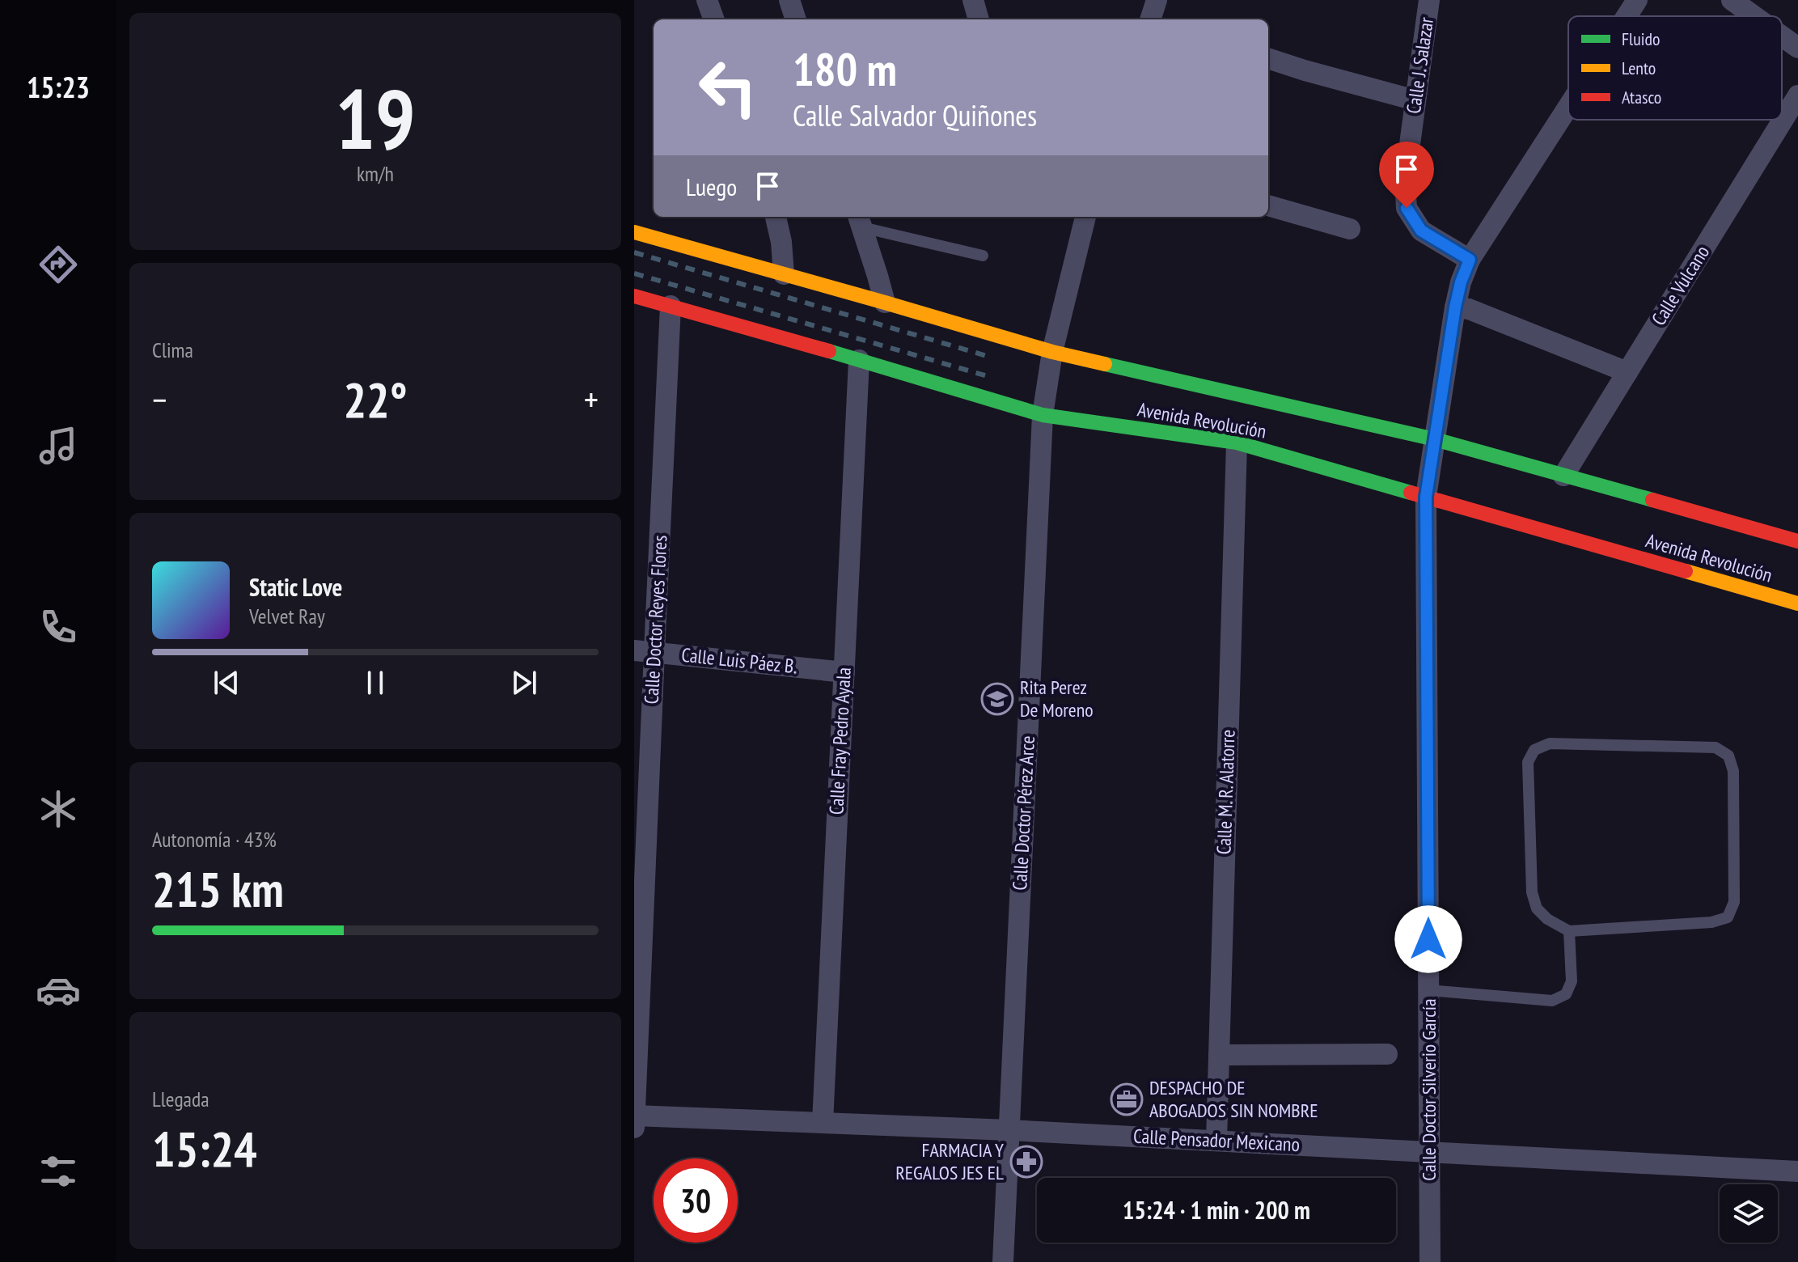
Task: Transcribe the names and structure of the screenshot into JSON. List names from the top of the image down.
{
  "streets": {
    "main road": ["Avenida Revolución"],
    "street": [
      "Calle J. Salazar",
      "Calle Vulcano",
      "Calle Doctor Reyes Flores",
      "Calle Luis Páez B.",
      "Calle Fray Pedro Ayala",
      "Calle M. R. Alatorre",
      "Calle Doctor Pérez Arce",
      "Calle Doctor Silverio García",
      "Calle Pensador Mexicano"
    ]
  },
  "crossings": [
    ["Calle J. Salazar", "Calle Doctor Silverio García"],
    ["Calle Vulcano", "Avenida Revolución"],
    ["Avenida Revolución", "Calle Doctor Reyes Flores"],
    ["Avenida Revolución", "Calle Fray Pedro Ayala"],
    ["Avenida Revolución", "Calle M. R. Alatorre"],
    ["Avenida Revolución", "Calle Doctor Pérez Arce"],
    ["Avenida Revolución", "Calle Doctor Silverio García"],
    ["Calle Doctor Reyes Flores", "Calle Luis Páez B."],
    ["Calle Doctor Reyes Flores", "Calle Pensador Mexicano"],
    ["Calle Luis Páez B.", "Calle Fray Pedro Ayala"],
    ["Calle Fray Pedro Ayala", "Calle Pensador Mexicano"],
    ["Calle M. R. Alatorre", "Calle Pensador Mexicano"],
    ["Calle Doctor Pérez Arce", "Calle Pensador Mexicano"],
    ["Calle Doctor Silverio García", "Calle Pensador Mexicano"]
  ],
  "places": {
    "school or university": ["Rita Perez De Moreno"],
    "office": ["DESPACHO DE ABOGADOS SIN NOMBRE"],
    "pharmacy": ["FARMACIA Y REGALOS JES EL"]
  },
  "legend": ["Fluido", "Lento", "Atasco"],
  "page": {
    "tabs": "15:23",
    "tile": [
      ["19", "km/h"],
      "Clima",
      ["Autonomía · 43%", "215 km"],
      ["Llegada", "15:24"]
    ],
    "turn": ["180 m", "Calle Salvador Quiñones"],
    "then": "Luego",
    "heat": ["−", "22°", "+"],
    "song": ["Static Love", "Velvet Ray"],
    "limit": "30",
    "trip": "15:24 · 1 min · 200 m"
  }
}
